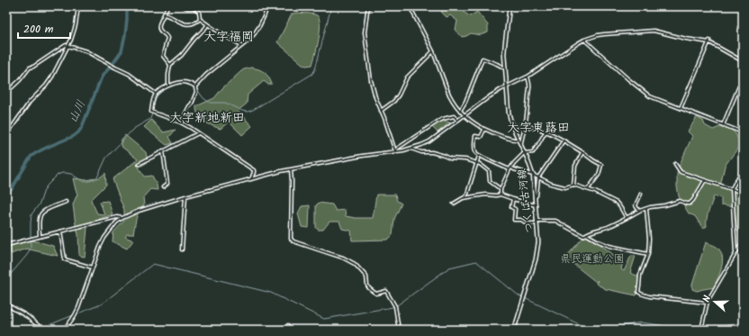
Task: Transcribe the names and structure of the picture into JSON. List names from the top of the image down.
{
  "streets": {
    "main road": ["つくば古河線"]
  },
  "districts": ["大字福岡", "大字新地新田", "大字東蕗田"],
  "water": ["山川"],
  "parks": ["県民運動公園"],
  "scale_bar": "200 m",
  "north": "left"
}
